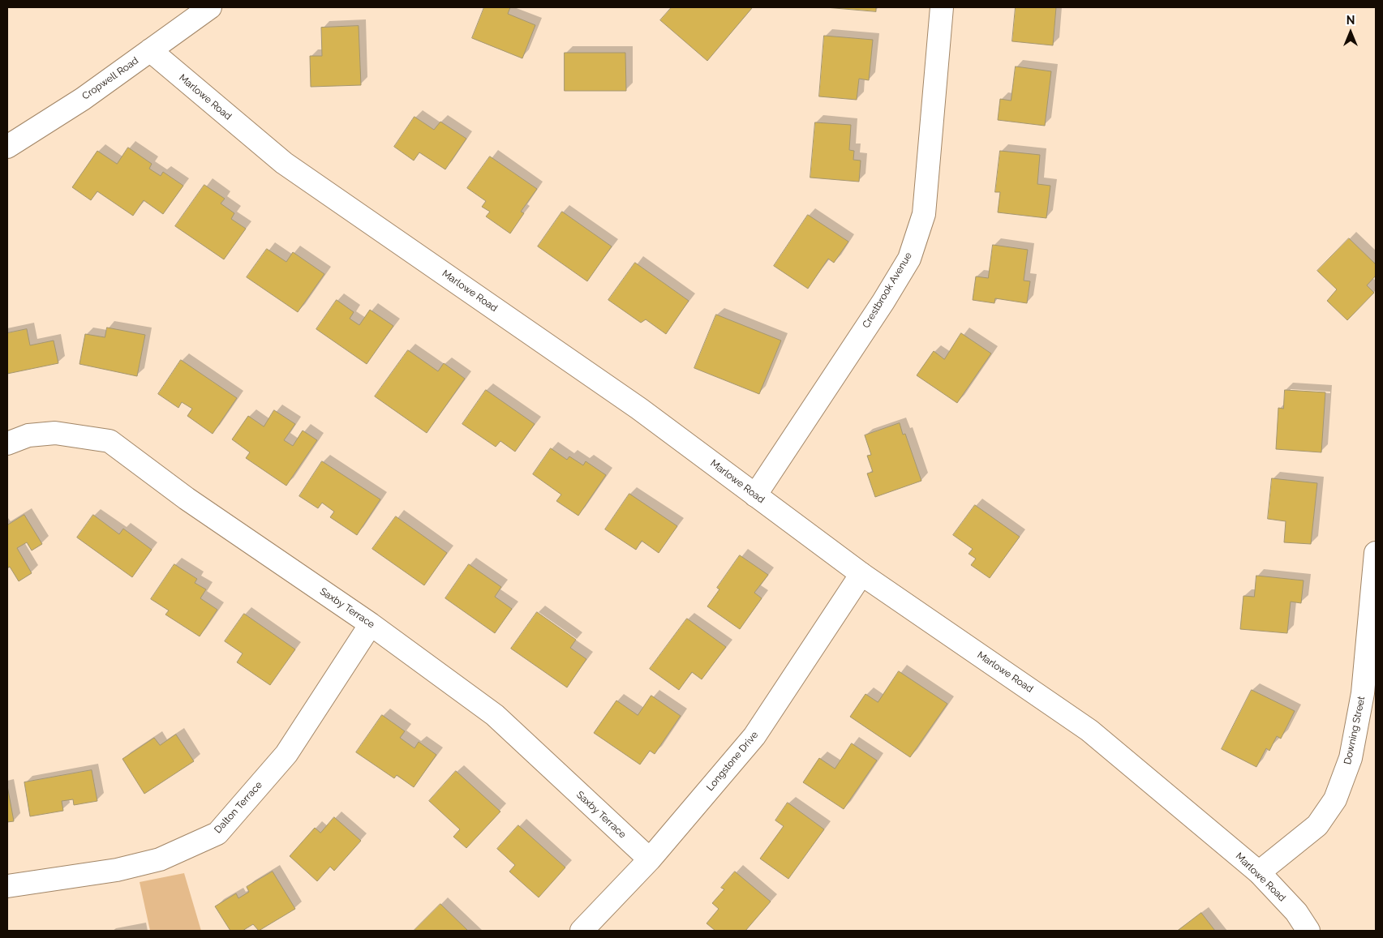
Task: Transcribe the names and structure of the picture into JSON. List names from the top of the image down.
{
  "streets": {
    "street": [
      "Cropwell Road",
      "Marlowe Road",
      "Crestbrook Avenue",
      "Saxby Terrace",
      "Downing Street",
      "Longstone Drive",
      "Dalton Terrace"
    ]
  },
  "crossings": [
    ["Cropwell Road", "Marlowe Road"],
    ["Marlowe Road", "Crestbrook Avenue"],
    ["Marlowe Road", "Downing Street"],
    ["Marlowe Road", "Longstone Drive"],
    ["Saxby Terrace", "Longstone Drive"],
    ["Saxby Terrace", "Dalton Terrace"]
  ],
  "north": "top"
}
